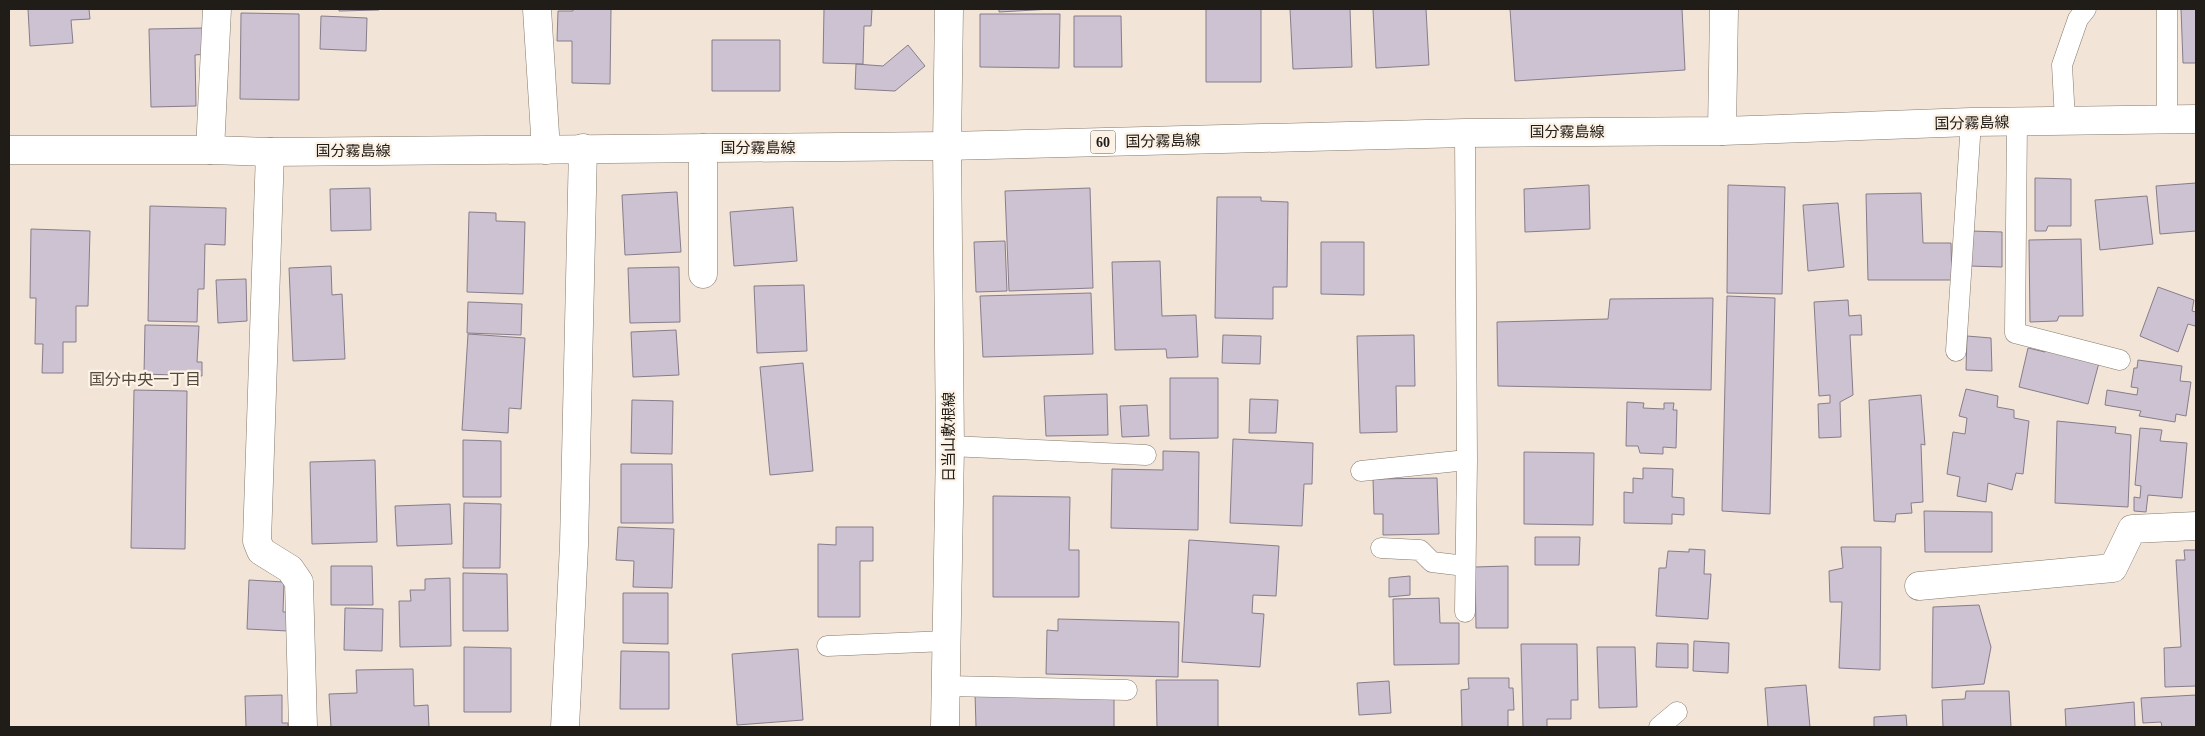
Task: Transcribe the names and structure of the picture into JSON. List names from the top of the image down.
{
  "streets": {
    "main road": ["国分霧島線", "60", "日当山敷根線"]
  },
  "crossings": [
    ["国分霧島線", "日当山敷根線"]
  ],
  "districts": ["国分中央一丁目"]
}
